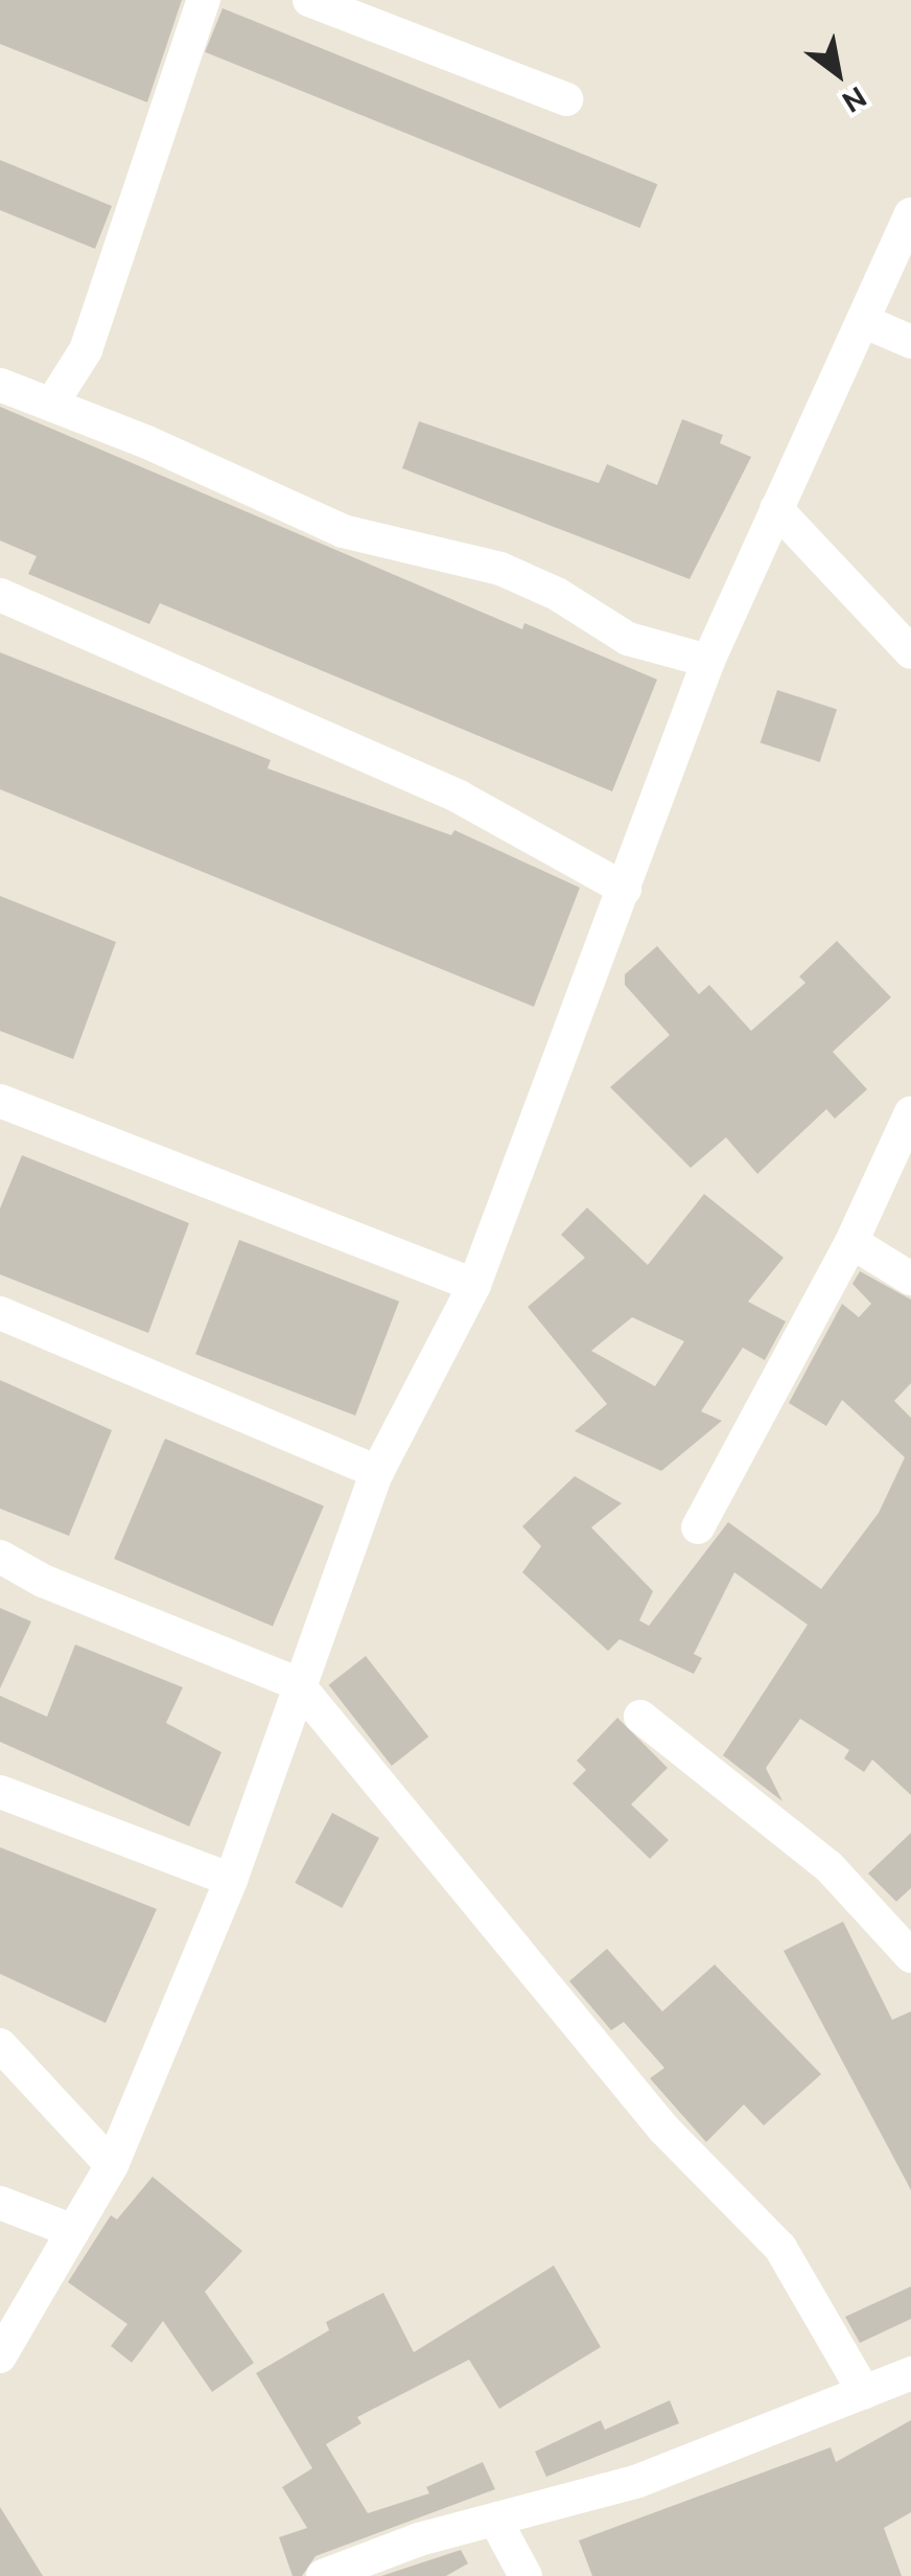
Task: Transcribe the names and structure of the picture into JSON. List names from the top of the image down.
{
  "north": "bottom right"
}
